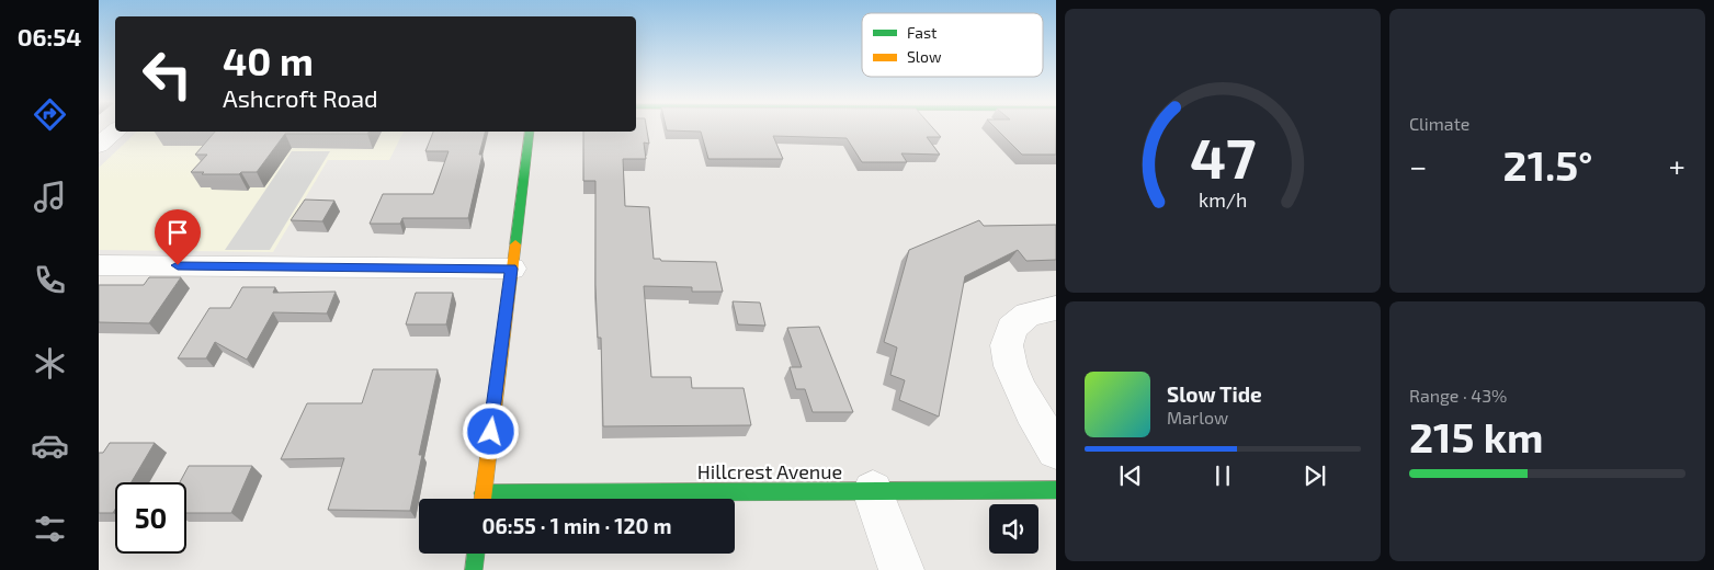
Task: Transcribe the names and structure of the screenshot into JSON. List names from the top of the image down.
{
  "streets": {
    "street": ["Hillcrest Avenue"]
  },
  "legend": ["Fast", "Slow"],
  "page": {
    "tabs": "06:54",
    "tile": [
      "Climate",
      ["Range · 43%", "215 km"]
    ],
    "turn": ["40 m", "Ashcroft Road"],
    "heat": ["−", "21.5°", "+"],
    "song": ["Slow Tide", "Marlow"],
    "limit": "50",
    "trip": "06:55 · 1 min · 120 m",
    "gauge": ["47", "km/h"]
  }
}
